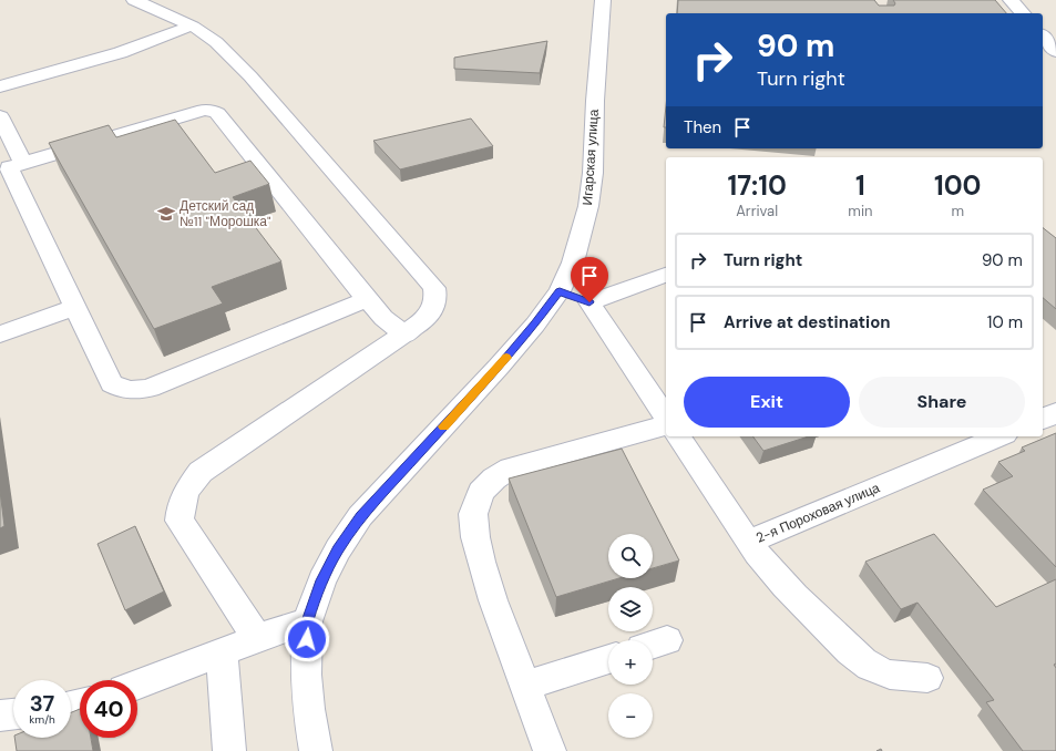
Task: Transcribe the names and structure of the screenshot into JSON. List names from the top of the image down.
{
  "streets": {
    "street": ["Игарская улица", "2-я Пороховая улица"]
  },
  "places": {
    "school or university": ["Детский сад №11 \"Морошка\""]
  },
  "page": {
    "turn": ["90 m", "Turn right"],
    "then": "Then",
    "eta": [
      "17:10",
      "Arrival",
      "1",
      "min",
      "100",
      "m"
    ],
    "list": [
      {
        "name": "Turn right",
        "value": "90 m"
      },
      {
        "name": "Arrive at destination",
        "value": "10 m"
      }
    ],
    "buttons": ["Exit", "Share"],
    "map_buttons": ["+", "−"],
    "speed": "37 km/h",
    "limit": "40"
  }
}
